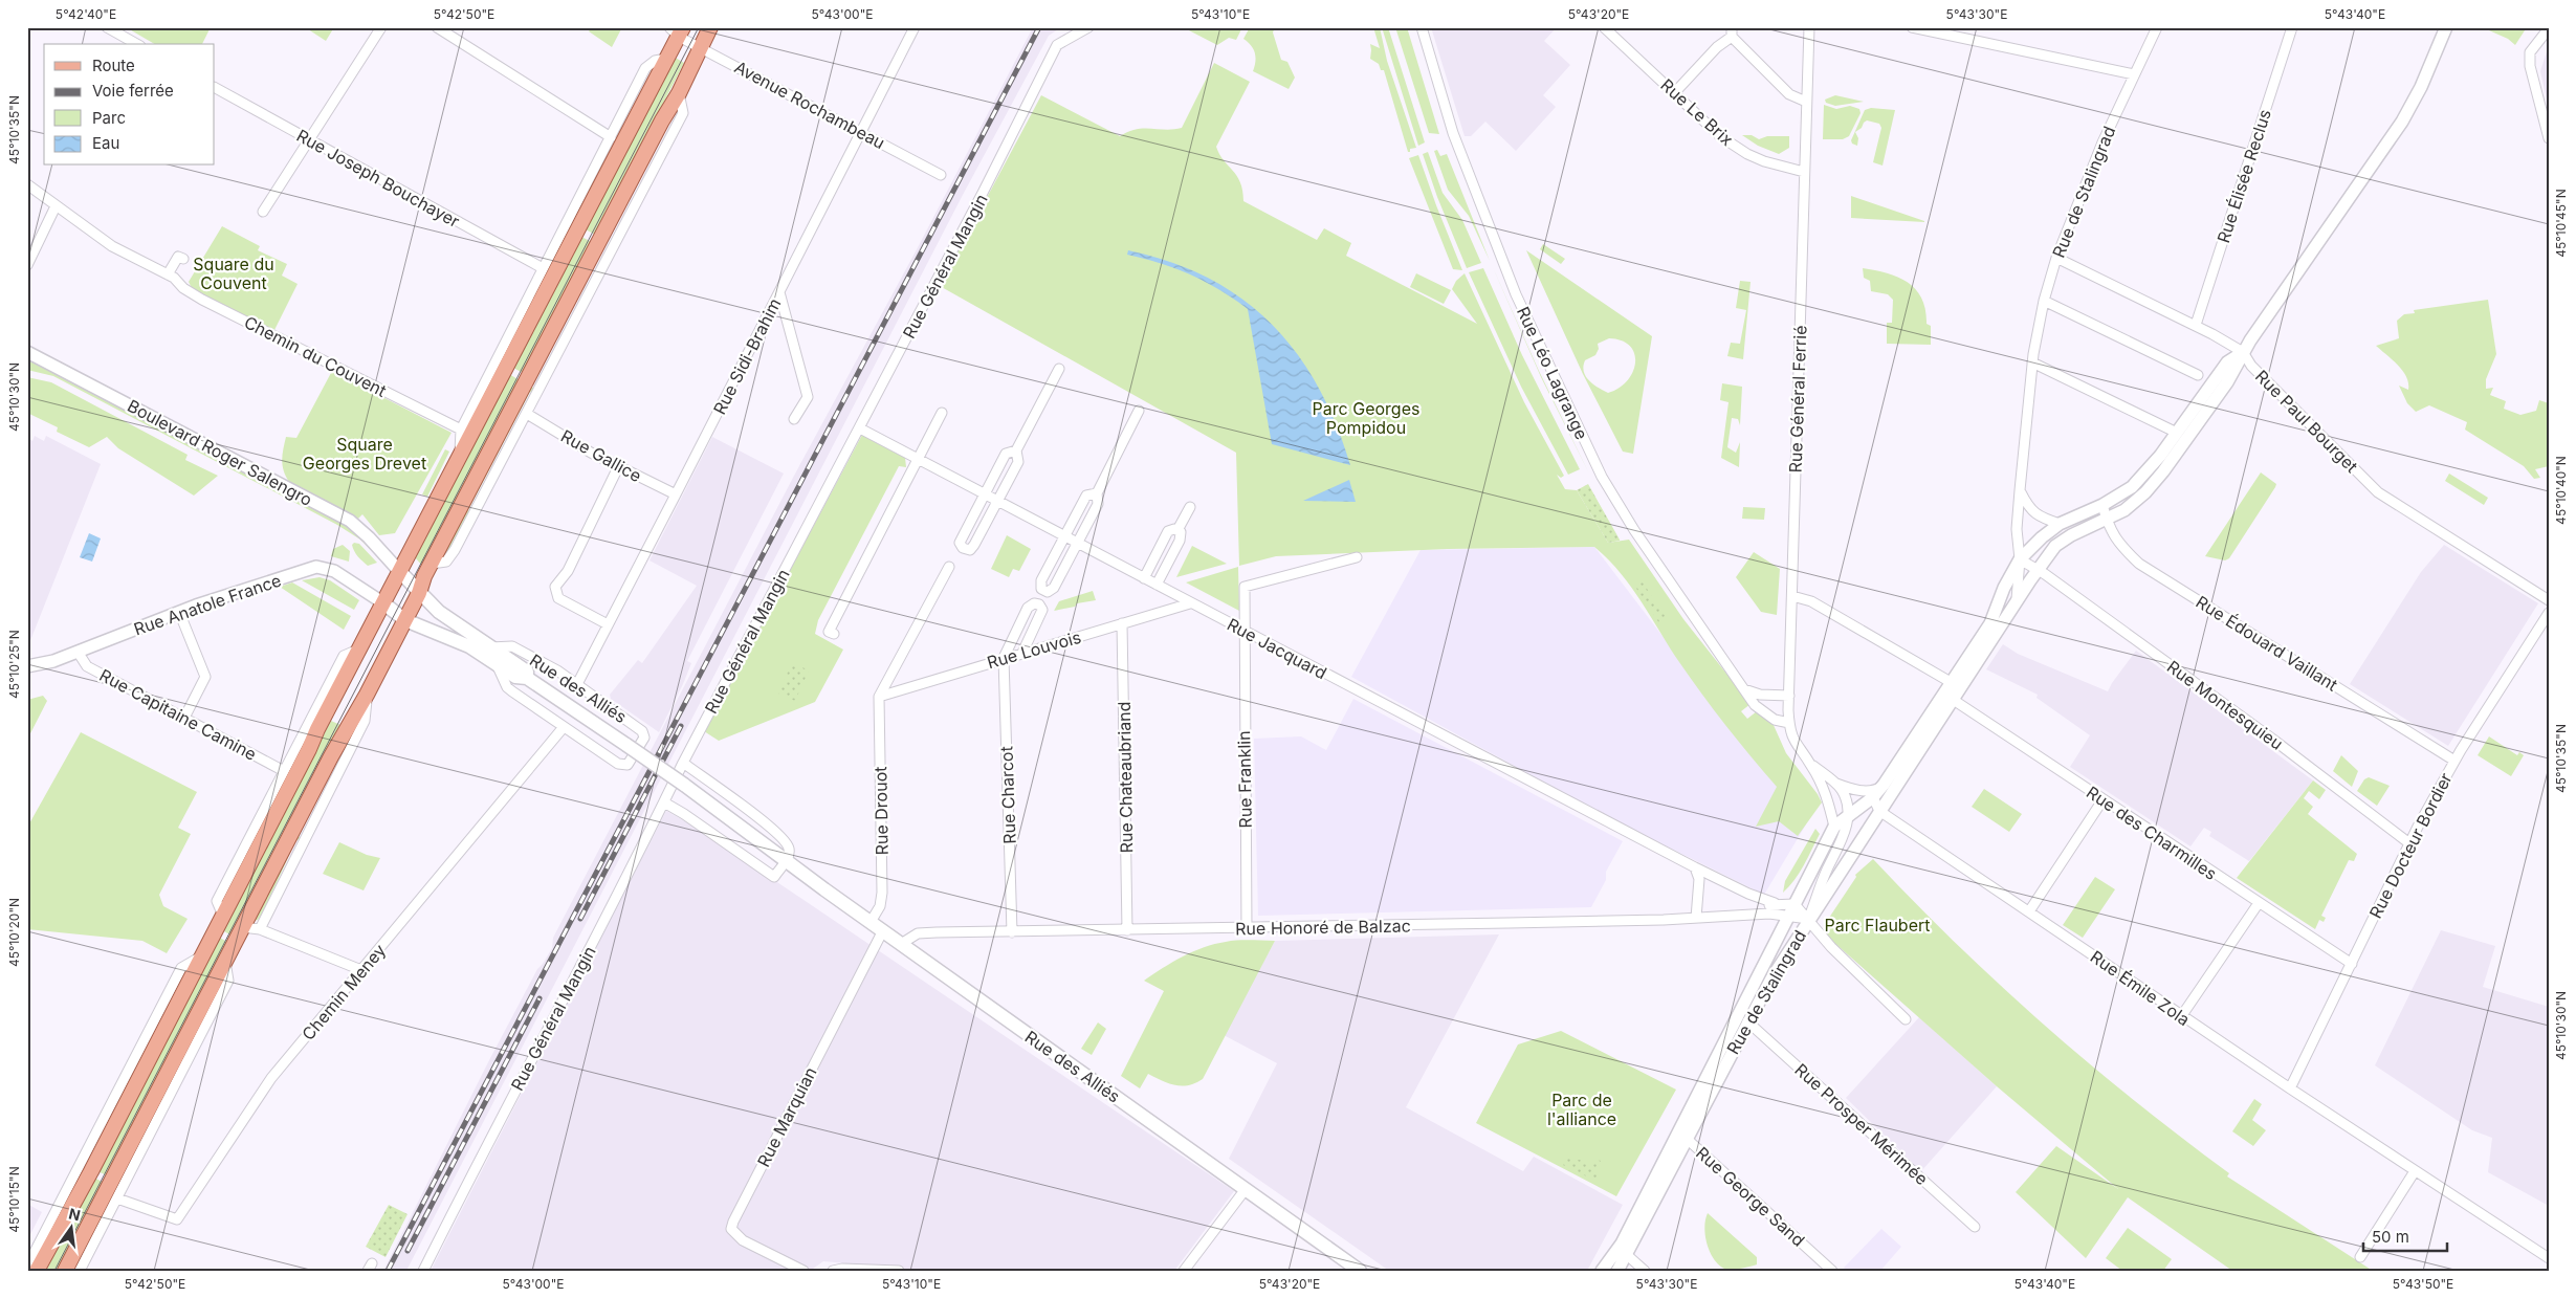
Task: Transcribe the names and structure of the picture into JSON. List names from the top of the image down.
{
  "streets": {
    "main road": ["Rue des Alliés"],
    "street": [
      "Avenue Rochambeau",
      "Rue Le Brix",
      "Rue Élisée Reclus",
      "Rue Joseph Bouchayer",
      "Rue de Stalingrad",
      "Rue Général Mangin",
      "Chemin du Couvent",
      "Rue Sidi-Brahim",
      "Rue Léo Lagrange",
      "Rue Général Ferrié",
      "Rue Paul Bourget",
      "Boulevard Roger Salengro",
      "Rue Gallice",
      "Rue Anatole France",
      "Rue Édouard Vaillant",
      "Rue Jacquard",
      "Rue Louvois",
      "Rue Montesquieu",
      "Rue Capitaine Camine",
      "Rue Chateaubriand",
      "Rue Franklin",
      "Rue Charcot",
      "Rue Drouot",
      "Rue des Charmilles",
      "Rue Docteur Bordier",
      "Rue Honoré de Balzac",
      "Rue Émile Zola",
      "Chemin Meney",
      "Rue Marquian",
      "Rue Prosper Mérimée",
      "Rue George Sand"
    ]
  },
  "crossings": [
    ["Avenue Rochambeau", "Rue Sidi-Brahim"],
    ["Rue Le Brix", "Rue Général Ferrié"],
    ["Rue Élisée Reclus", "Rue Paul Bourget"],
    ["Rue de Stalingrad", "Rue Général Ferrié"],
    ["Rue de Stalingrad", "Rue Paul Bourget"],
    ["Rue de Stalingrad", "Rue Montesquieu"],
    ["Rue de Stalingrad", "Rue des Charmilles"],
    ["Rue de Stalingrad", "Rue Honoré de Balzac"],
    ["Rue de Stalingrad", "Rue Émile Zola"],
    ["Rue de Stalingrad", "Rue Prosper Mérimée"],
    ["Rue de Stalingrad", "Rue George Sand"],
    ["Rue Général Mangin", "Rue Jacquard"],
    ["Rue Sidi-Brahim", "Rue Gallice"],
    ["Rue Sidi-Brahim", "Rue des Alliés"],
    ["Rue Léo Lagrange", "Rue Général Ferrié"],
    ["Boulevard Roger Salengro", "Rue des Alliés"],
    ["Rue Anatole France", "Rue des Alliés"],
    ["Rue Anatole France", "Rue Capitaine Camine"],
    ["Rue Édouard Vaillant", "Rue Docteur Bordier"],
    ["Rue Jacquard", "Rue Louvois"],
    ["Rue Jacquard", "Rue Franklin"],
    ["Rue Jacquard", "Rue Honoré de Balzac"],
    ["Rue Louvois", "Rue Chateaubriand"],
    ["Rue Louvois", "Rue Charcot"],
    ["Rue Louvois", "Rue Drouot"],
    ["Rue des Alliés", "Rue Drouot"],
    ["Rue des Alliés", "Rue Honoré de Balzac"],
    ["Rue des Alliés", "Chemin Meney"],
    ["Rue des Alliés", "Rue Marquian"],
    ["Rue Montesquieu", "Rue Docteur Bordier"],
    ["Rue Chateaubriand", "Rue Honoré de Balzac"],
    ["Rue Franklin", "Rue Honoré de Balzac"],
    ["Rue Charcot", "Rue Honoré de Balzac"],
    ["Rue des Charmilles", "Rue Docteur Bordier"],
    ["Rue Docteur Bordier", "Rue Émile Zola"]
  ],
  "parks": [
    "Square du Couvent",
    "Parc Georges Pompidou",
    "Square Georges Drevet",
    "Parc Flaubert",
    "Parc de l'alliance"
  ],
  "legend": [
    "Route",
    "Voie ferrée",
    "Parc",
    "Eau"
  ],
  "scale_bar": "50 m",
  "north": "top",
  "coordinates": [
    "5°42'40\"E",
    "5°42'50\"E",
    "5°43'00\"E",
    "5°43'10\"E",
    "5°43'20\"E",
    "5°43'30\"E",
    "5°43'40\"E",
    "45°10'35\"N",
    "45°10'45\"N",
    "45°10'30\"N",
    "45°10'40\"N",
    "45°10'25\"N",
    "45°10'20\"N",
    "45°10'15\"N",
    "5°43'50\"E"
  ]
}
